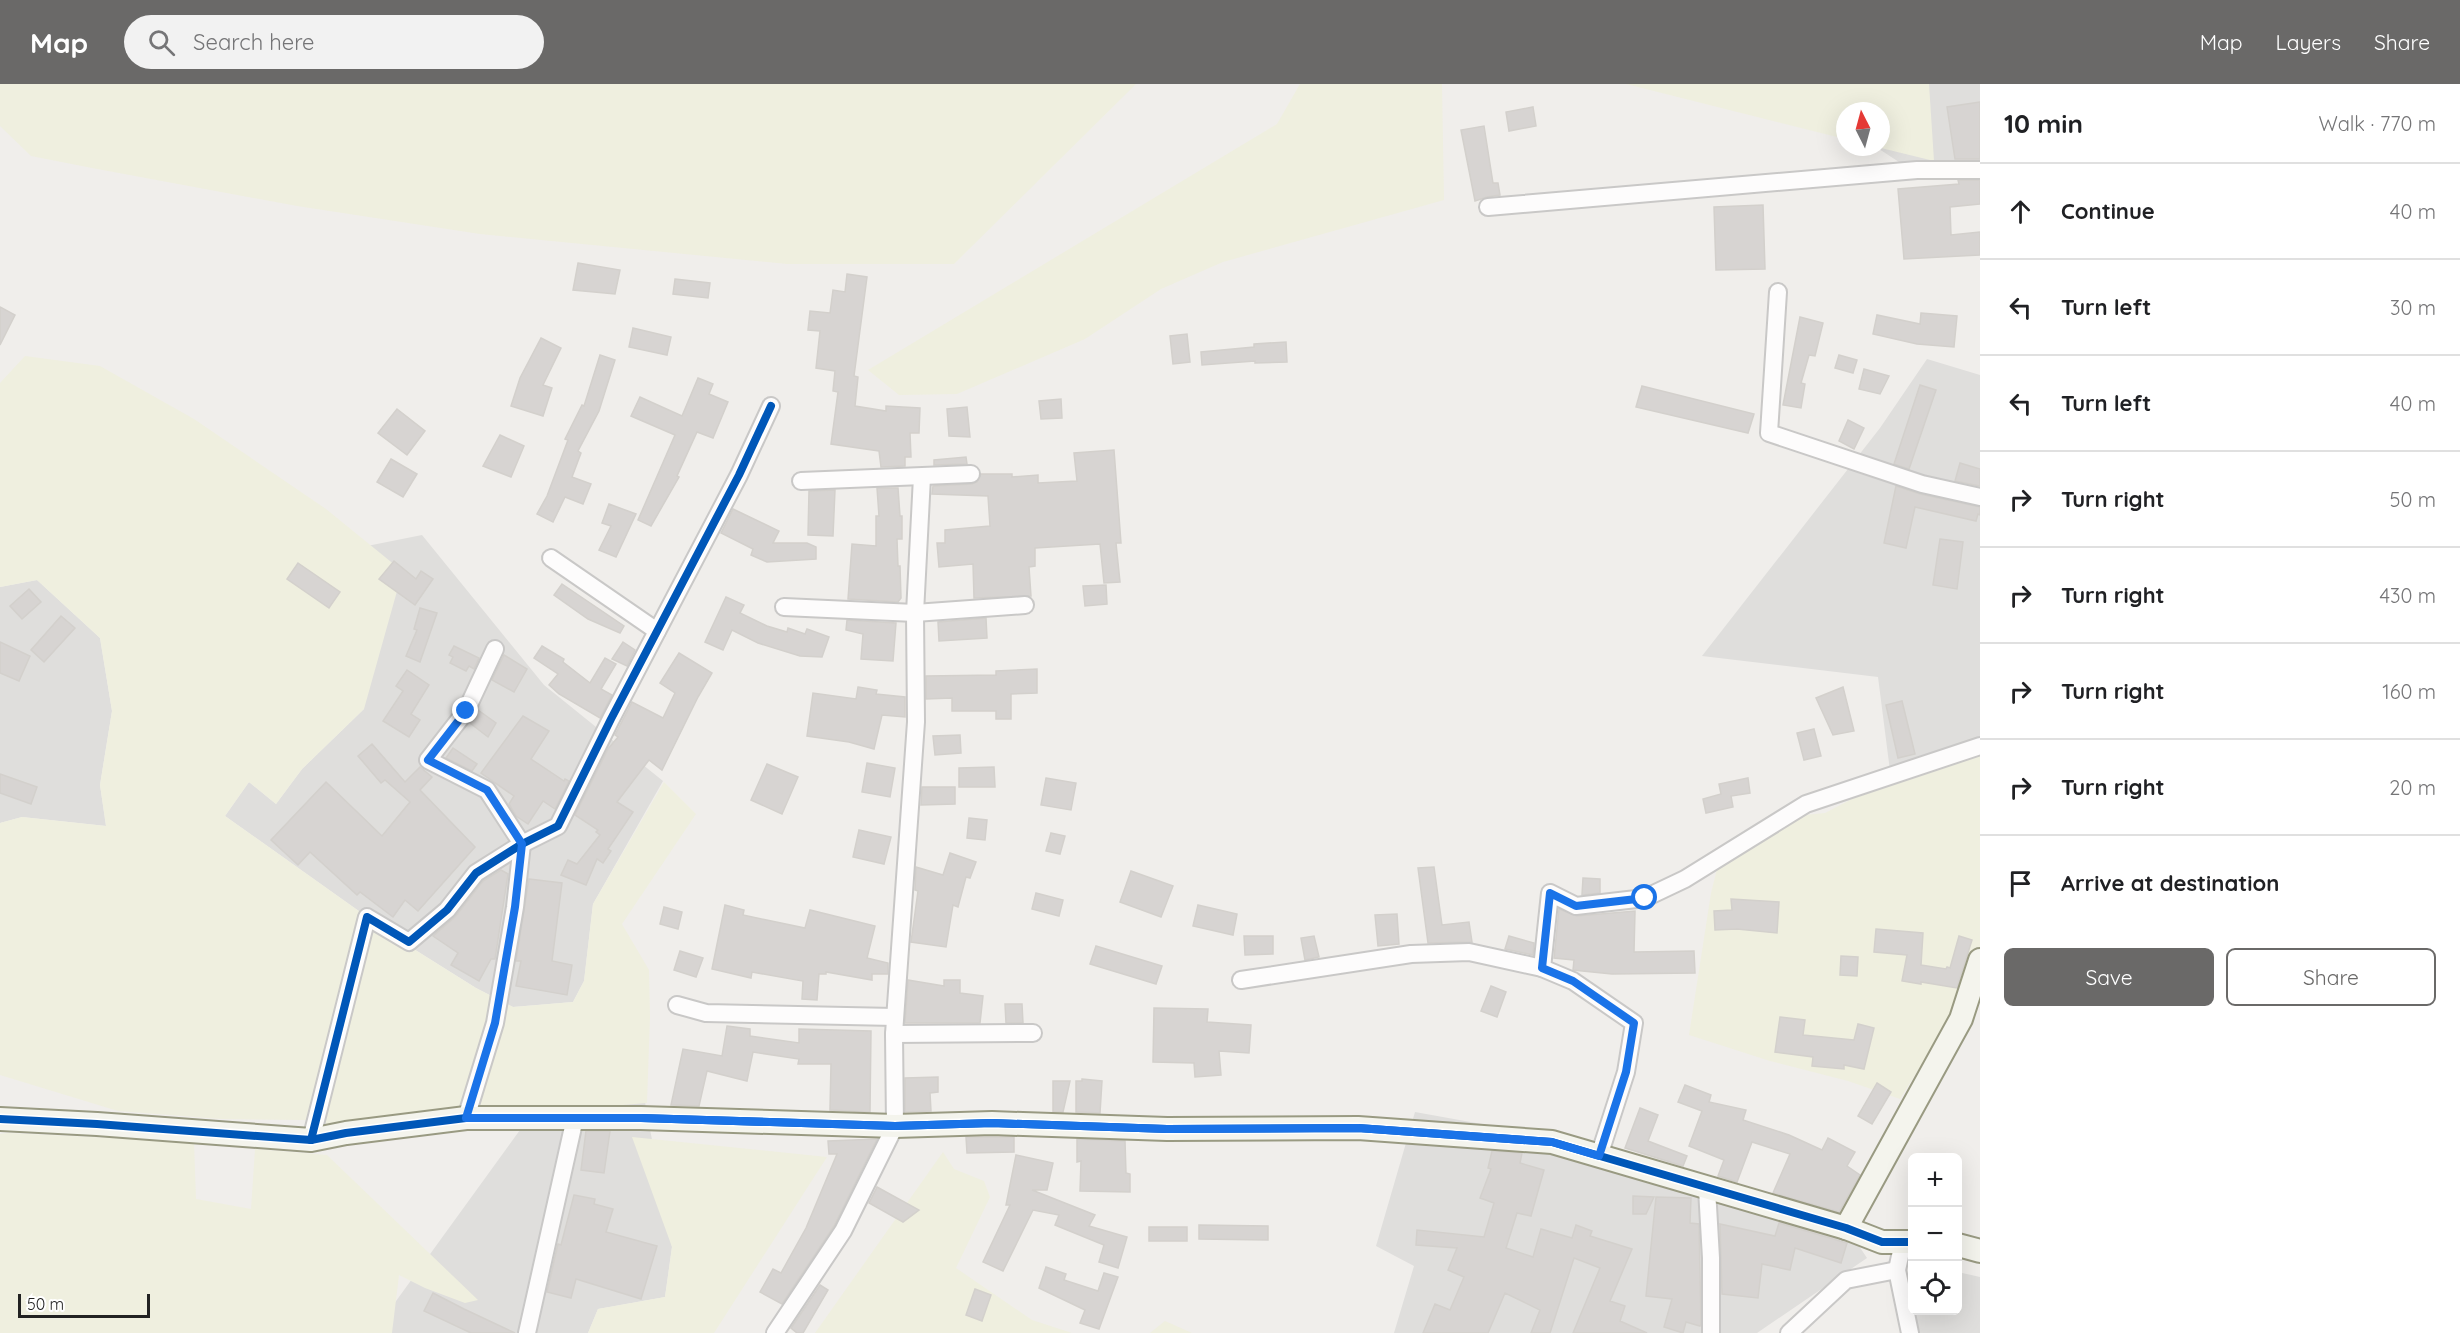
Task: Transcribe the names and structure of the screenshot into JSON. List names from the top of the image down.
{
  "scale_bar": "50 m",
  "north": "top",
  "page": {
    "header": "Map",
    "search": "Search here",
    "nav": ["Map", "Layers", "Share"],
    "heading": ["10 min", "Walk · 770 m"],
    "list": [
      ["Continue", "40 m"],
      ["Turn left", "30 m"],
      ["Turn left", "40 m"],
      ["Turn right", "50 m"],
      ["Turn right", "430 m"],
      ["Turn right", "160 m"],
      ["Turn right", "20 m"],
      "Arrive at destination"
    ],
    "buttons": ["Save", "Share"],
    "map_buttons": ["+", "−"],
    "scale": "50 m"
  }
}
